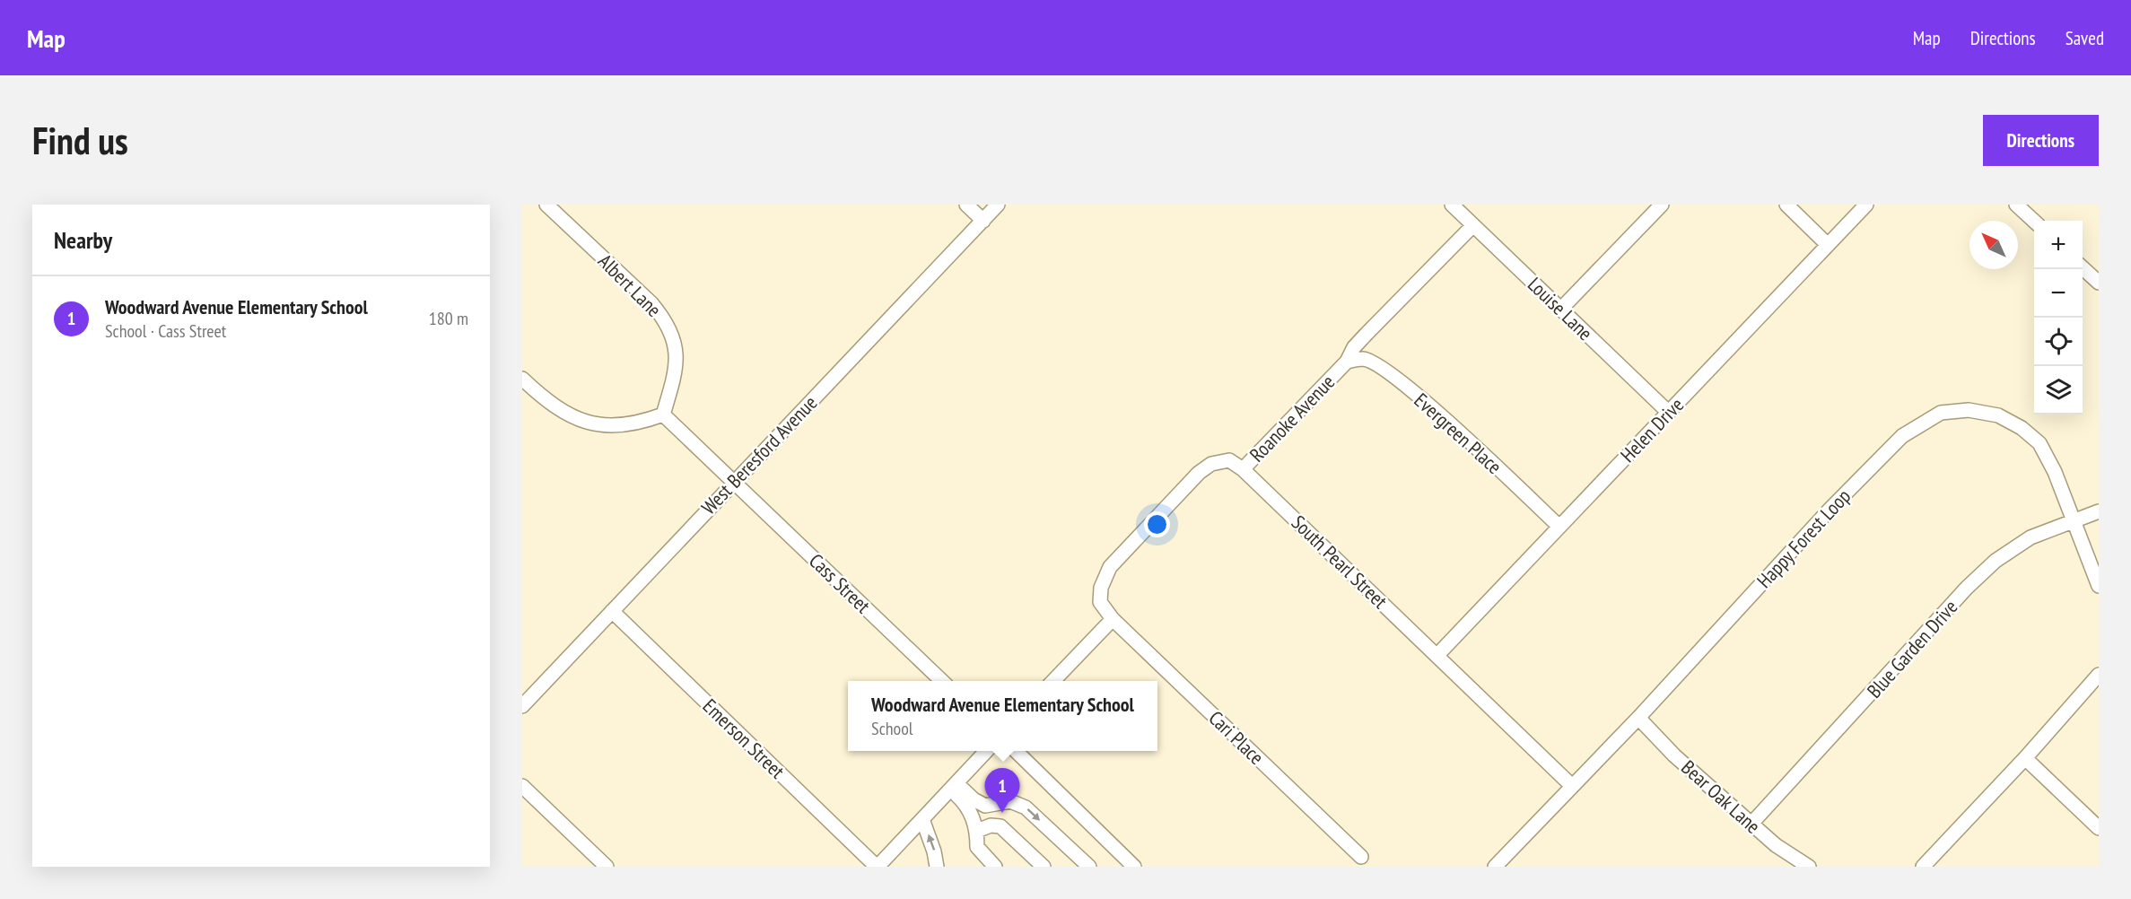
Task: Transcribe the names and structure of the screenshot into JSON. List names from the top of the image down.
{
  "streets": {
    "street": [
      "Albert Lane",
      "Louise Lane",
      "Roanoke Avenue",
      "Helen Drive",
      "Evergreen Place",
      "West Beresford Avenue",
      "Happy Forest Loop",
      "South Pearl Street",
      "Cass Street",
      "Blue Garden Drive",
      "Cari Place",
      "Emerson Street",
      "Bear Oak Lane"
    ]
  },
  "crossings": [
    ["Louise Lane", "Roanoke Avenue"],
    ["Louise Lane", "Helen Drive"],
    ["Roanoke Avenue", "Evergreen Place"],
    ["Roanoke Avenue", "South Pearl Street"],
    ["Roanoke Avenue", "Cari Place"],
    ["Helen Drive", "Evergreen Place"],
    ["Helen Drive", "South Pearl Street"],
    ["West Beresford Avenue", "Cass Street"],
    ["West Beresford Avenue", "Emerson Street"],
    ["Happy Forest Loop", "South Pearl Street"],
    ["Happy Forest Loop", "Blue Garden Drive"],
    ["Happy Forest Loop", "Bear Oak Lane"],
    ["Blue Garden Drive", "Bear Oak Lane"]
  ],
  "north": "top left",
  "page": {
    "header": "Map",
    "nav": ["Map", "Directions", "Saved"],
    "buttons": "Directions",
    "title": "Find us",
    "heading": "Nearby",
    "map_buttons": ["+", "−"],
    "list": [
      {
        "mark": "1",
        "name": "Woodward Avenue Elementary School",
        "note": "School · Cass Street",
        "value": "180 m"
      }
    ],
    "popup": ["Woodward Avenue Elementary School", "School"],
    "pins": "1"
  }
}
